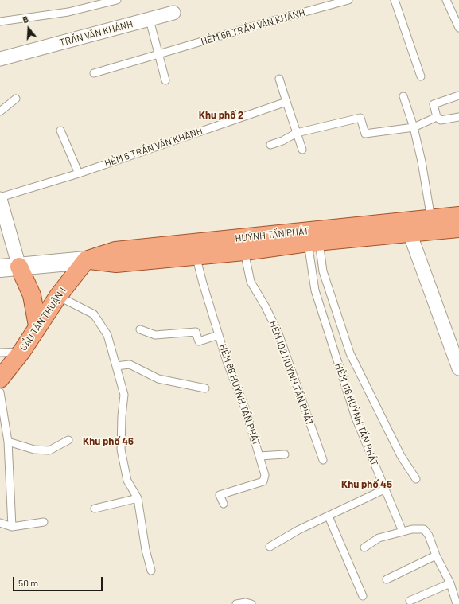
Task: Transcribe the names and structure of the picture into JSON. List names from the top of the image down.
{
  "streets": {
    "main road": ["HUỲNH TẤN PHÁT", "CẦU TÂN THUẬN 1"],
    "street": ["TRẦN VĂN KHÁNH"],
    "lane": [
      "HẺM 66 TRẦN VĂN KHÁNH",
      "HẺM 6 TRẦN VĂN KHÁNH",
      "HẺM 102 HUỲNH TẤN PHÁT",
      "HẺM 88 HUỲNH TẤN PHÁT",
      "HẺM 116 HUỲNH TẤN PHÁT"
    ]
  },
  "crossings": [
    ["HUỲNH TẤN PHÁT", "CẦU TÂN THUẬN 1"],
    ["HUỲNH TẤN PHÁT", "HẺM 102 HUỲNH TẤN PHÁT"],
    ["HUỲNH TẤN PHÁT", "HẺM 88 HUỲNH TẤN PHÁT"],
    ["HUỲNH TẤN PHÁT", "HẺM 116 HUỲNH TẤN PHÁT"]
  ],
  "districts": ["Khu phố 2", "Khu phố 46", "Khu phố 45"],
  "scale_bar": "50 m",
  "north": "top"
}
